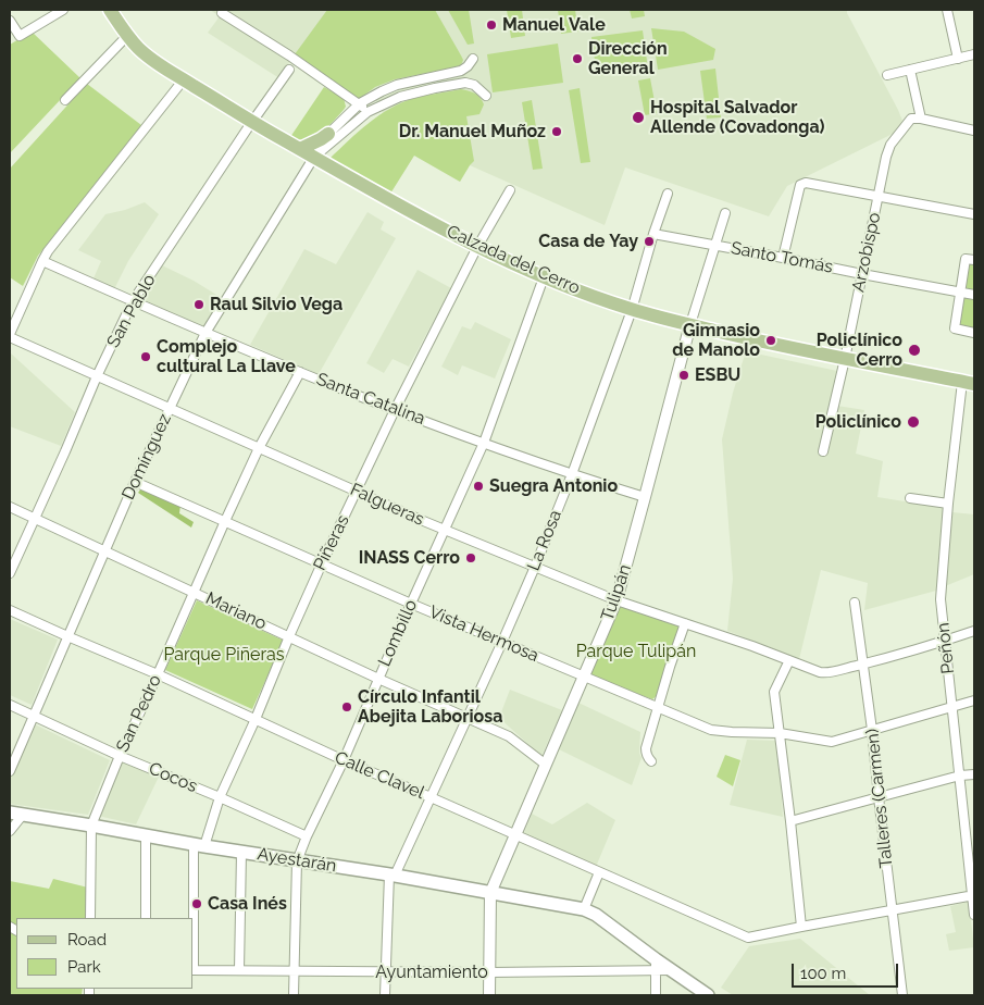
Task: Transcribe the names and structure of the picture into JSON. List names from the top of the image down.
{
  "streets": {
    "main road": ["Calzada del Cerro", "Ayestarán"],
    "street": [
      "Arzobispo",
      "Santo Tomás",
      "San Pablo",
      "Santa Catalina",
      "Domínguez",
      "Falgueras",
      "La Rosa",
      "Piñeras",
      "Tulipán",
      "Mariano",
      "Lombillo",
      "Vista Hermosa",
      "Peñón",
      "San Pedro",
      "Calle Clavel",
      "Cocos",
      "Talleres (Carmen)",
      "Ayuntamiento"
    ]
  },
  "crossings": [
    ["Arzobispo", "Santo Tomás"],
    ["Arzobispo", "Calzada del Cerro"],
    ["Santo Tomás", "La Rosa"],
    ["Santo Tomás", "Tulipán"],
    ["Calzada del Cerro", "San Pablo"],
    ["Calzada del Cerro", "Domínguez"],
    ["Calzada del Cerro", "La Rosa"],
    ["Calzada del Cerro", "Piñeras"],
    ["Calzada del Cerro", "Tulipán"],
    ["Calzada del Cerro", "Lombillo"],
    ["Calzada del Cerro", "Peñón"],
    ["San Pablo", "Santa Catalina"],
    ["San Pablo", "Falgueras"],
    ["San Pablo", "Mariano"],
    ["Santa Catalina", "Domínguez"],
    ["Santa Catalina", "La Rosa"],
    ["Santa Catalina", "Piñeras"],
    ["Santa Catalina", "Tulipán"],
    ["Santa Catalina", "Lombillo"],
    ["Santa Catalina", "San Pedro"],
    ["Domínguez", "Falgueras"],
    ["Domínguez", "Mariano"],
    ["Domínguez", "Vista Hermosa"],
    ["Domínguez", "Calle Clavel"],
    ["Domínguez", "Cocos"],
    ["Falgueras", "La Rosa"],
    ["Falgueras", "Piñeras"],
    ["Falgueras", "Tulipán"],
    ["Falgueras", "Lombillo"],
    ["Falgueras", "Peñón"],
    ["Falgueras", "San Pedro"],
    ["Falgueras", "Talleres (Carmen)"],
    ["La Rosa", "Mariano"],
    ["La Rosa", "Vista Hermosa"],
    ["La Rosa", "Calle Clavel"],
    ["La Rosa", "Ayestarán"],
    ["La Rosa", "Ayuntamiento"],
    ["Piñeras", "Mariano"],
    ["Piñeras", "Vista Hermosa"],
    ["Piñeras", "Calle Clavel"],
    ["Piñeras", "Cocos"],
    ["Piñeras", "Ayestarán"],
    ["Tulipán", "Mariano"],
    ["Tulipán", "Vista Hermosa"],
    ["Tulipán", "Calle Clavel"],
    ["Tulipán", "Ayestarán"],
    ["Tulipán", "Ayuntamiento"],
    ["Mariano", "Lombillo"],
    ["Mariano", "San Pedro"],
    ["Lombillo", "Vista Hermosa"],
    ["Lombillo", "Calle Clavel"],
    ["Lombillo", "Cocos"],
    ["Lombillo", "Ayestarán"],
    ["Lombillo", "Ayuntamiento"],
    ["Vista Hermosa", "Peñón"],
    ["Vista Hermosa", "San Pedro"],
    ["Vista Hermosa", "Talleres (Carmen)"],
    ["San Pedro", "Calle Clavel"],
    ["San Pedro", "Cocos"],
    ["San Pedro", "Ayestarán"]
  ],
  "parks": ["Parque Tulipán", "Parque Piñeras"],
  "places": [
    "Manuel Vale",
    "Dirección General",
    "Hospital Salvador Allende (Covadonga)",
    "Dr. Manuel Muñoz",
    "Casa de Yay",
    "Raul Silvio Vega",
    "Gimnasio de Manolo",
    "Policlínico Cerro",
    "Complejo cultural La Llave",
    "ESBU",
    "Policlínico",
    "Suegra Antonio",
    "INASS Cerro",
    "Círculo Infantil Abejita Laboriosa",
    "Casa Inés"
  ],
  "legend": ["Road", "Park"],
  "scale_bar": "100 m"
}
